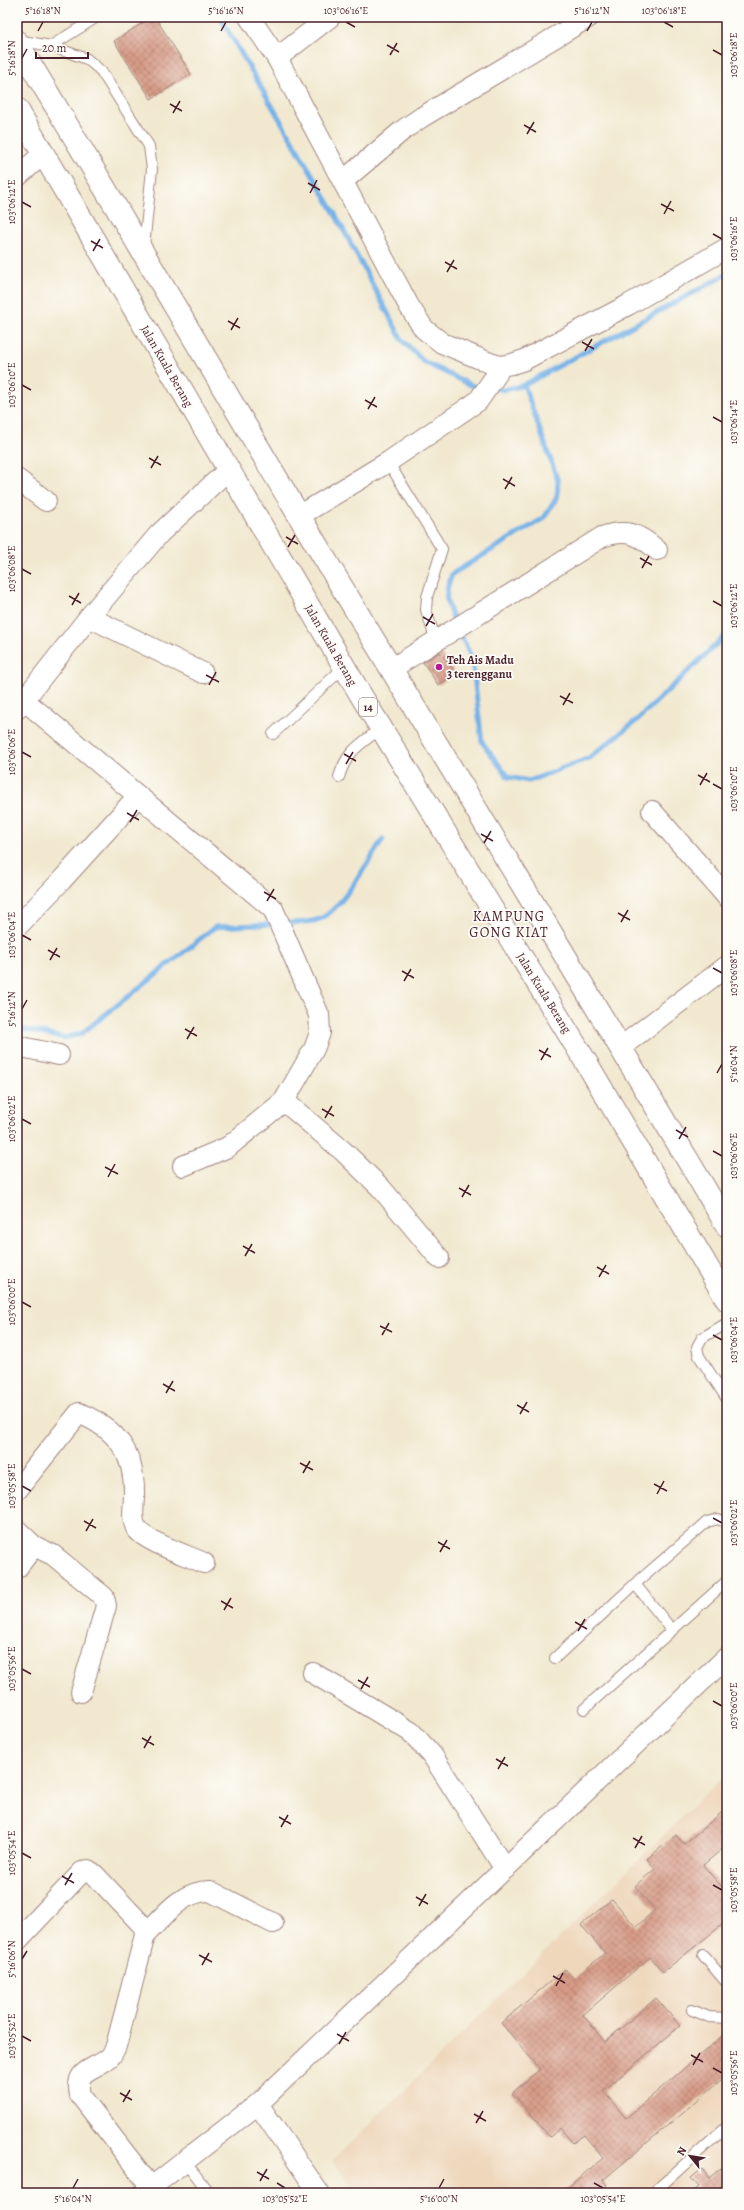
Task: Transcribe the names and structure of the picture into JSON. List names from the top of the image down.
{
  "streets": {
    "highway": ["Jalan Kuala Berang", "14"]
  },
  "districts": ["KAMPUNG GONG KIAT"],
  "places": ["Teh Ais Madu 3 terengganu"],
  "scale_bar": "20 m",
  "north": "top left",
  "coordinates": [
    "5°16'18\"N",
    "5°16'16\"N",
    "103°06'16\"E",
    "5°16'12\"N",
    "103°06'18\"E",
    "103°06'12\"E",
    "103°06'10\"E",
    "103°06'14\"E",
    "103°06'08\"E",
    "103°06'06\"E",
    "103°06'04\"E",
    "5°16'04\"N",
    "103°06'02\"E",
    "103°06'00\"E",
    "103°05'58\"E",
    "103°05'56\"E",
    "103°05'54\"E",
    "5°16'06\"N",
    "103°05'52\"E",
    "5°16'00\"N"
  ]
}
